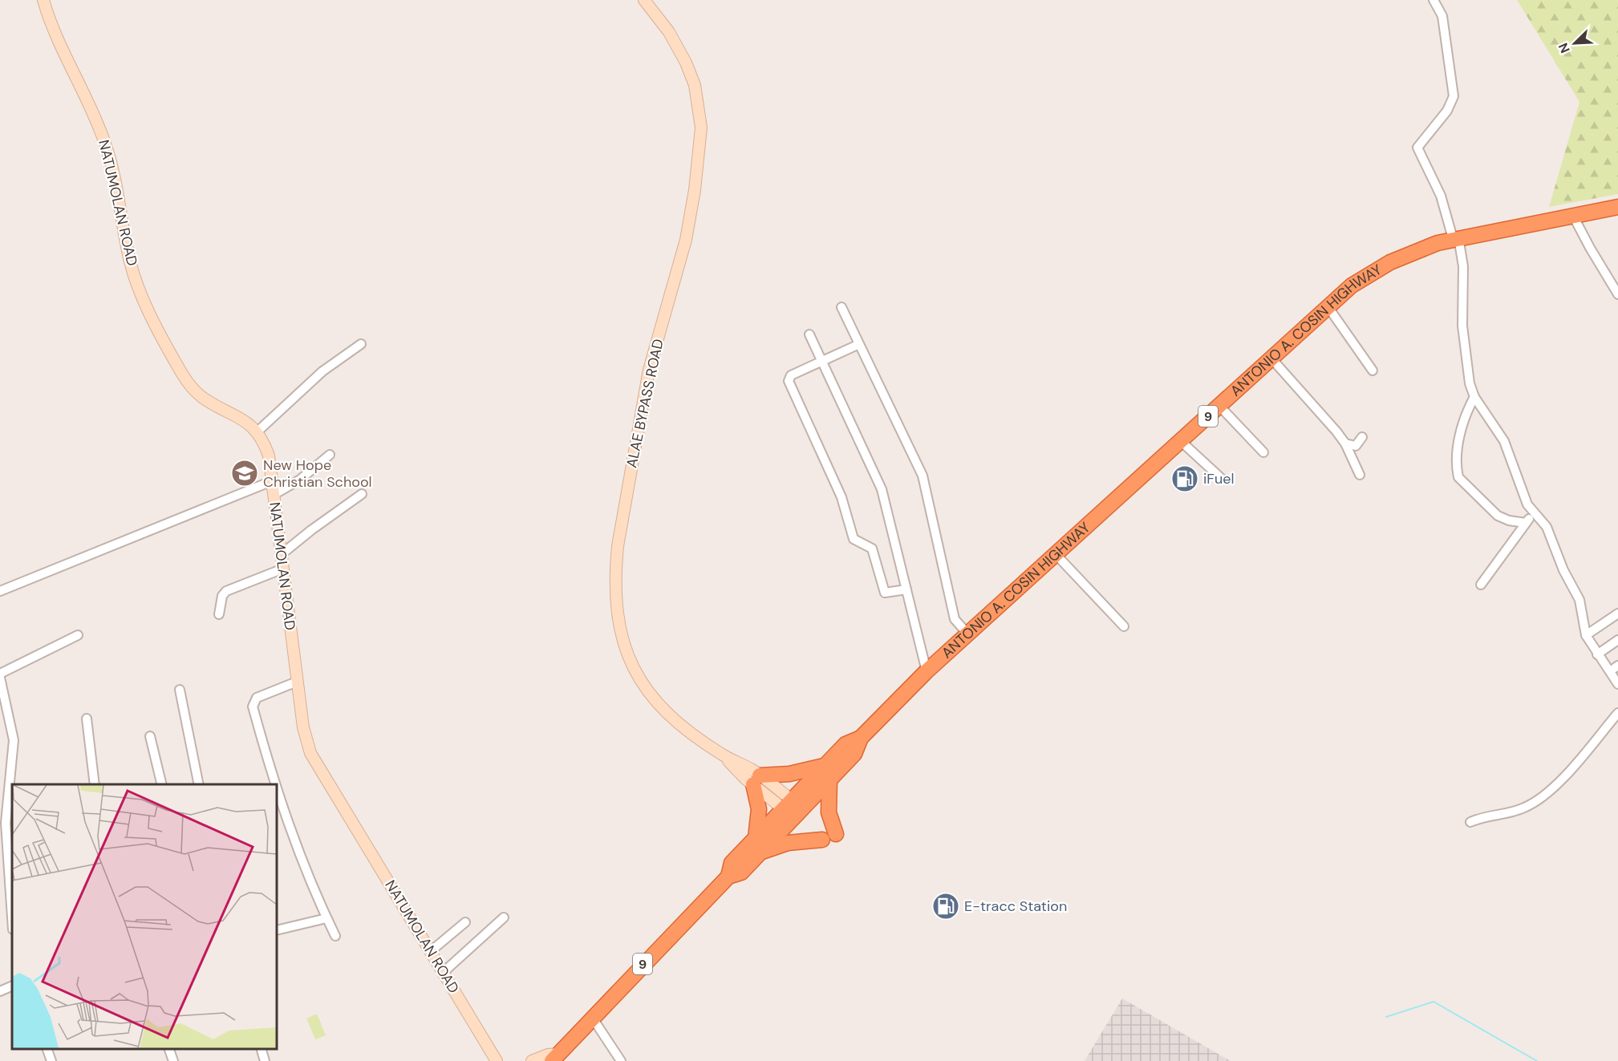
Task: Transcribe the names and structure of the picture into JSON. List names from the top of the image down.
{
  "streets": {
    "highway": ["ANTONIO A. COSIN HIGHWAY", "9"],
    "street": ["NATUMOLAN ROAD", "ALAE BYPASS ROAD"]
  },
  "crossings": [
    ["ANTONIO A. COSIN HIGHWAY", "ALAE BYPASS ROAD"]
  ],
  "places": {
    "school or university": ["New Hope Christian School"],
    "fuel station": ["iFuel", "E-tracc Station"]
  },
  "north": "bottom left"
}
